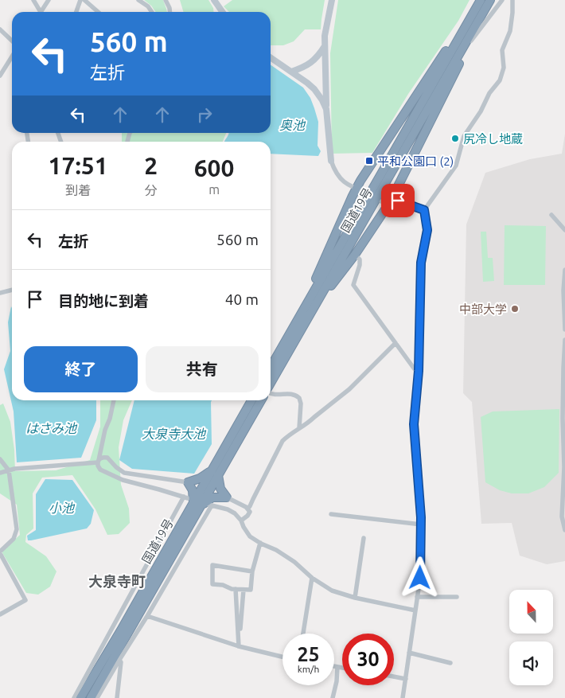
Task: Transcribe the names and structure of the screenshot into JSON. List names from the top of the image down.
{
  "streets": {
    "highway": ["国道19号"]
  },
  "districts": ["大泉寺町"],
  "water": [
    "奥池",
    "はさみ池",
    "大泉寺大池",
    "小池"
  ],
  "places": {
    "other": ["尻冷し地蔵", "中部大学"],
    "transit": ["平和公園口 (2)"]
  },
  "north": "top",
  "page": {
    "turn": ["560 m", "左折"],
    "eta": [
      "17:51",
      "到着",
      "2",
      "分",
      "600",
      "m"
    ],
    "list": [
      {
        "name": "左折",
        "value": "560 m"
      },
      {
        "name": "目的地に到着",
        "value": "40 m"
      }
    ],
    "buttons": ["終了", "共有"],
    "speed": "25 km/h",
    "limit": "30"
  }
}
